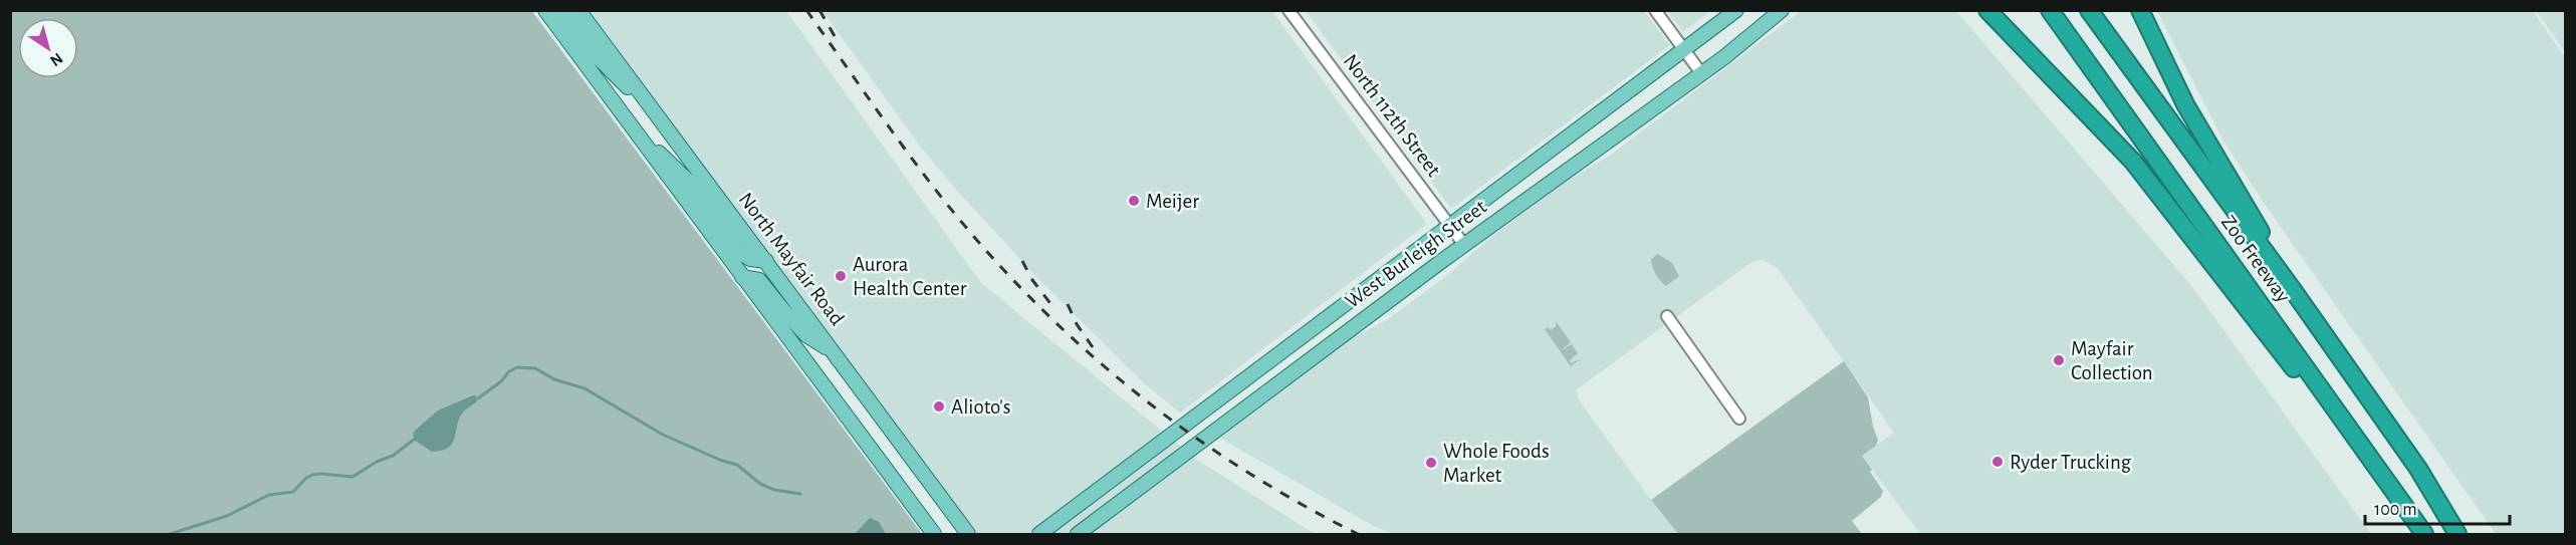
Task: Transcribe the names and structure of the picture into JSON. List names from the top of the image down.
{
  "streets": {
    "highway": ["Zoo Freeway"],
    "main road": ["West Burleigh Street", "North Mayfair Road"],
    "street": ["North 112th Street"]
  },
  "crossings": [
    ["North 112th Street", "West Burleigh Street"]
  ],
  "places": [
    "Meijer",
    "Aurora Health Center",
    "Mayfair Collection",
    "Alioto's",
    "Ryder Trucking",
    "Whole Foods Market"
  ],
  "scale_bar": "100 m",
  "north": "bottom right"
}
